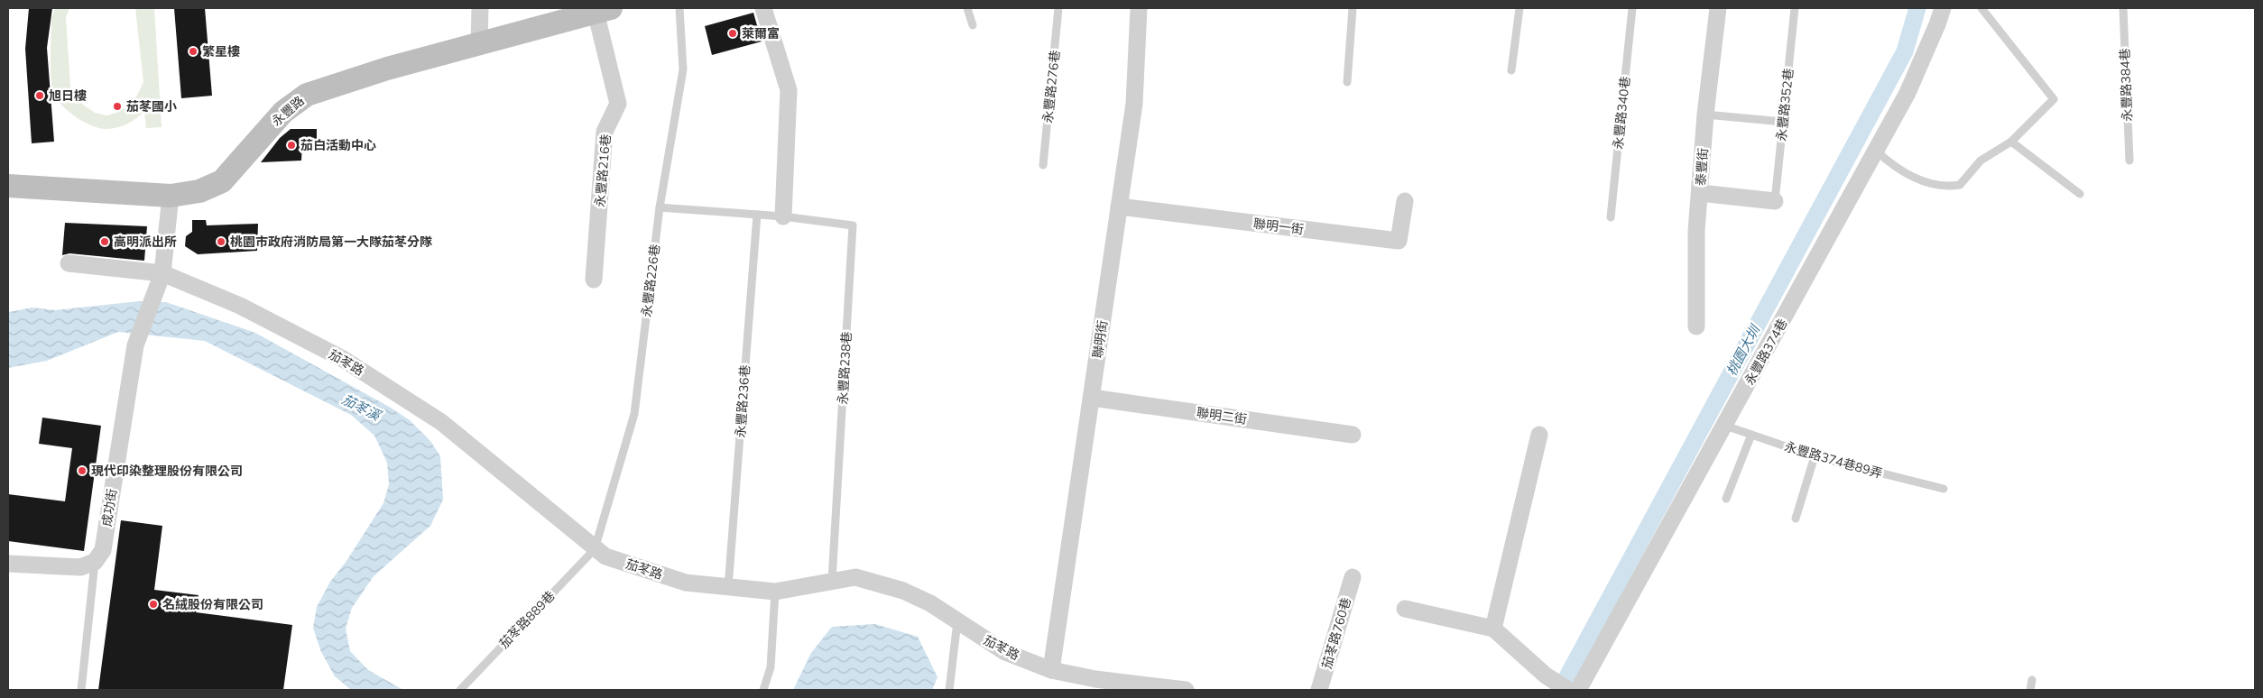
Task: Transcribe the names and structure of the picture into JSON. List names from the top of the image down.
{
  "streets": {
    "street": [
      "永豐路",
      "泰豐街",
      "永豐路216巷",
      "聯明一街",
      "聯明街",
      "永豐路374巷",
      "茄苳路",
      "聯明二街",
      "成功街",
      "茄苳路760巷"
    ],
    "lane": [
      "永豐路384巷",
      "永豐路276巷",
      "永豐路352巷",
      "永豐路340巷",
      "永豐路226巷",
      "永豐路238巷",
      "永豐路236巷",
      "永豐路374巷89弄",
      "茄苳路889巷"
    ]
  },
  "crossings": [
    ["永豐路", "永豐路216巷"],
    ["聯明一街", "聯明街"],
    ["永豐路226巷", "茄苳路"],
    ["永豐路226巷", "茄苳路889巷"],
    ["聯明街", "茄苳路"],
    ["聯明街", "聯明二街"],
    ["永豐路374巷", "永豐路374巷89弄"],
    ["茄苳路", "永豐路238巷"],
    ["茄苳路", "永豐路236巷"],
    ["茄苳路", "成功街"],
    ["茄苳路", "茄苳路889巷"]
  ],
  "water": ["桃園大圳", "茄苳溪"],
  "places": [
    "萊爾富",
    "繁星樓",
    "旭日樓",
    "茄苳國小",
    "茄白活動中心",
    "高明派出所",
    "桃園市政府消防局第一大隊茄苳分隊",
    "現代印染整理股份有限公司",
    "名絨股份有限公司"
  ]
}
